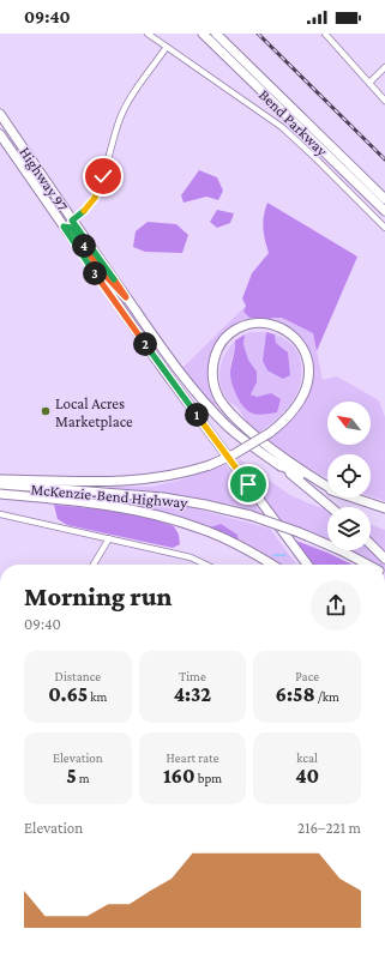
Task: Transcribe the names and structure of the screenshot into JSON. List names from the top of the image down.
{
  "streets": {
    "main road": ["Bend Parkway", "Highway 97", "McKenzie-Bend Highway"]
  },
  "places": ["Local Acres Marketplace"],
  "north": "top left",
  "page": {
    "status": "09:40",
    "pins": [
      "4",
      "3",
      "2",
      "1"
    ],
    "heading": ["Morning run", "09:40"],
    "stats": [
      ["Distance", "0.65 km"],
      ["Time", "4:32"],
      ["Pace", "6:58 /km"],
      ["Elevation", "5 m"],
      ["Heart rate", "160 bpm"],
      ["kcal", "40"]
    ],
    "chart": ["Elevation", "216–221 m"]
  }
}
